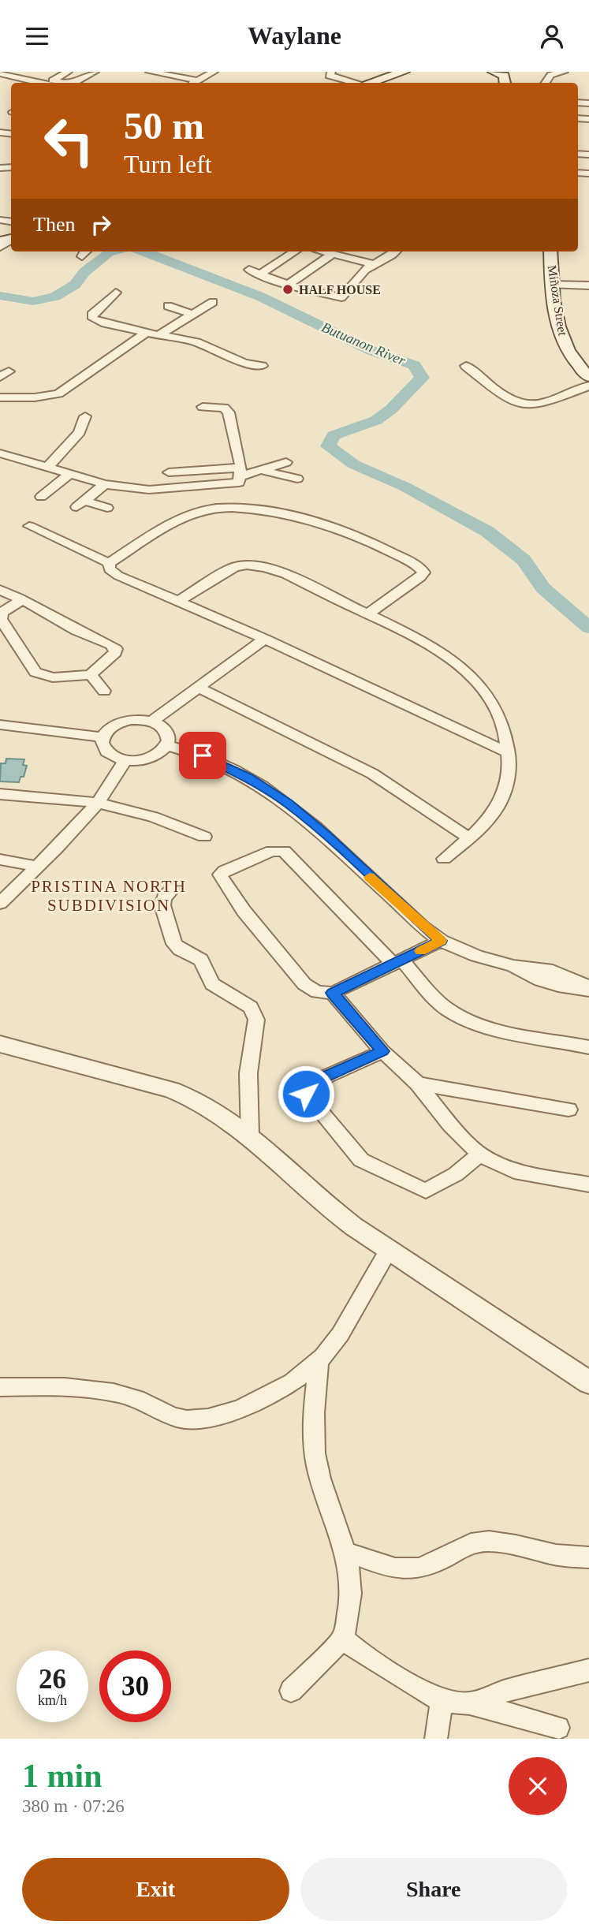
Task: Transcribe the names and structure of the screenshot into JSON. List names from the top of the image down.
{
  "streets": {
    "main road": ["Miñoza Street"]
  },
  "districts": ["PRISTINA NORTH SUBDIVISION"],
  "water": ["Butuanon River"],
  "places": ["HALF HOUSE"],
  "page": {
    "header": "Waylane",
    "turn": ["50 m", "Turn left"],
    "then": "Then",
    "speed": "26 km/h",
    "limit": "30",
    "heading": ["1 min", "380 m · 07:26"],
    "buttons": ["Exit", "Share"]
  }
}
